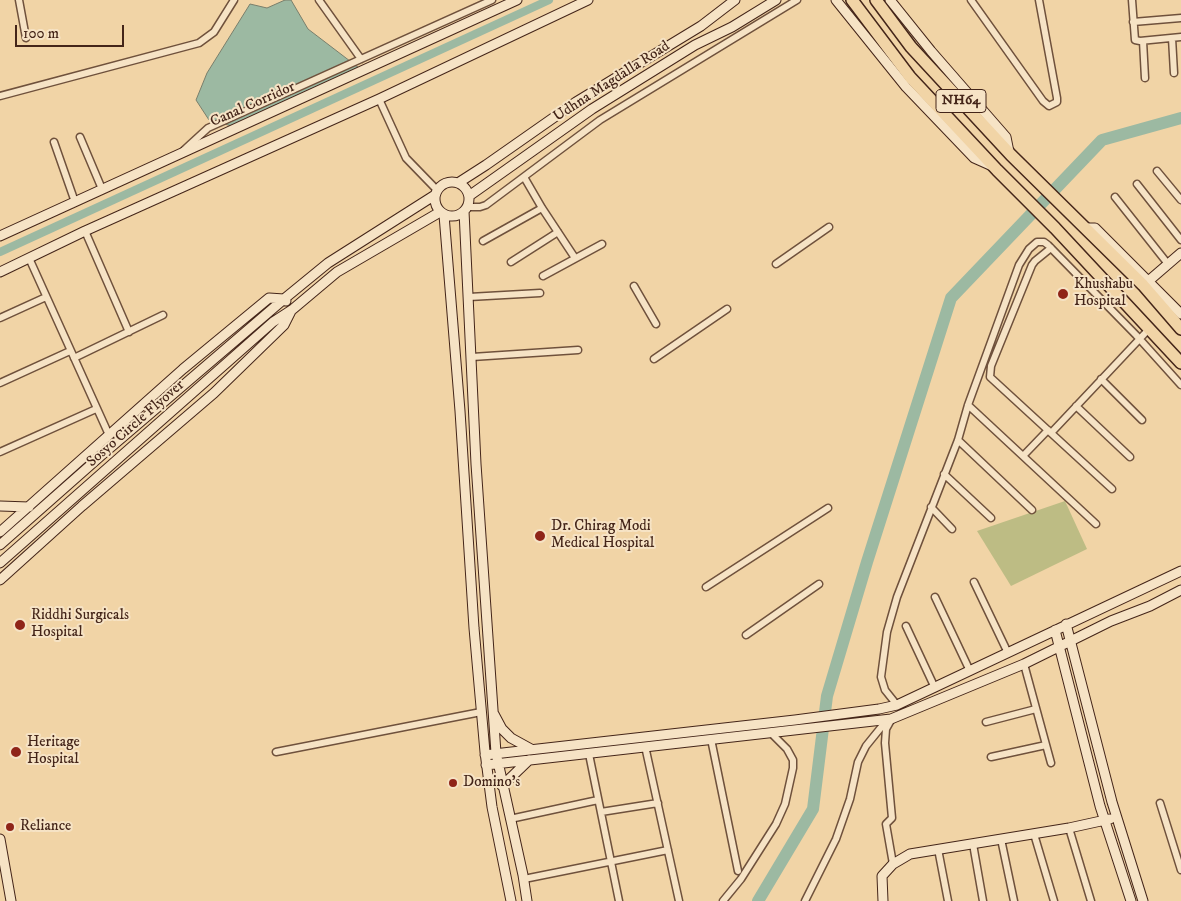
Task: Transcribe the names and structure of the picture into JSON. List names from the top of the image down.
{
  "streets": {
    "highway": ["NH64"],
    "street": ["Udhna Magdalla Road", "Canal Corridor", "Sosyo Circle Flyover"]
  },
  "crossings": [
    ["Udhna Magdalla Road", "Sosyo Circle Flyover"]
  ],
  "places": [
    "Khushabu Hospital",
    "Dr. Chirag Modi Medical Hospital",
    "Riddhi Surgicals Hospital",
    "Heritage Hospital",
    "Domino's",
    "Reliance"
  ],
  "scale_bar": "100 m"
}
